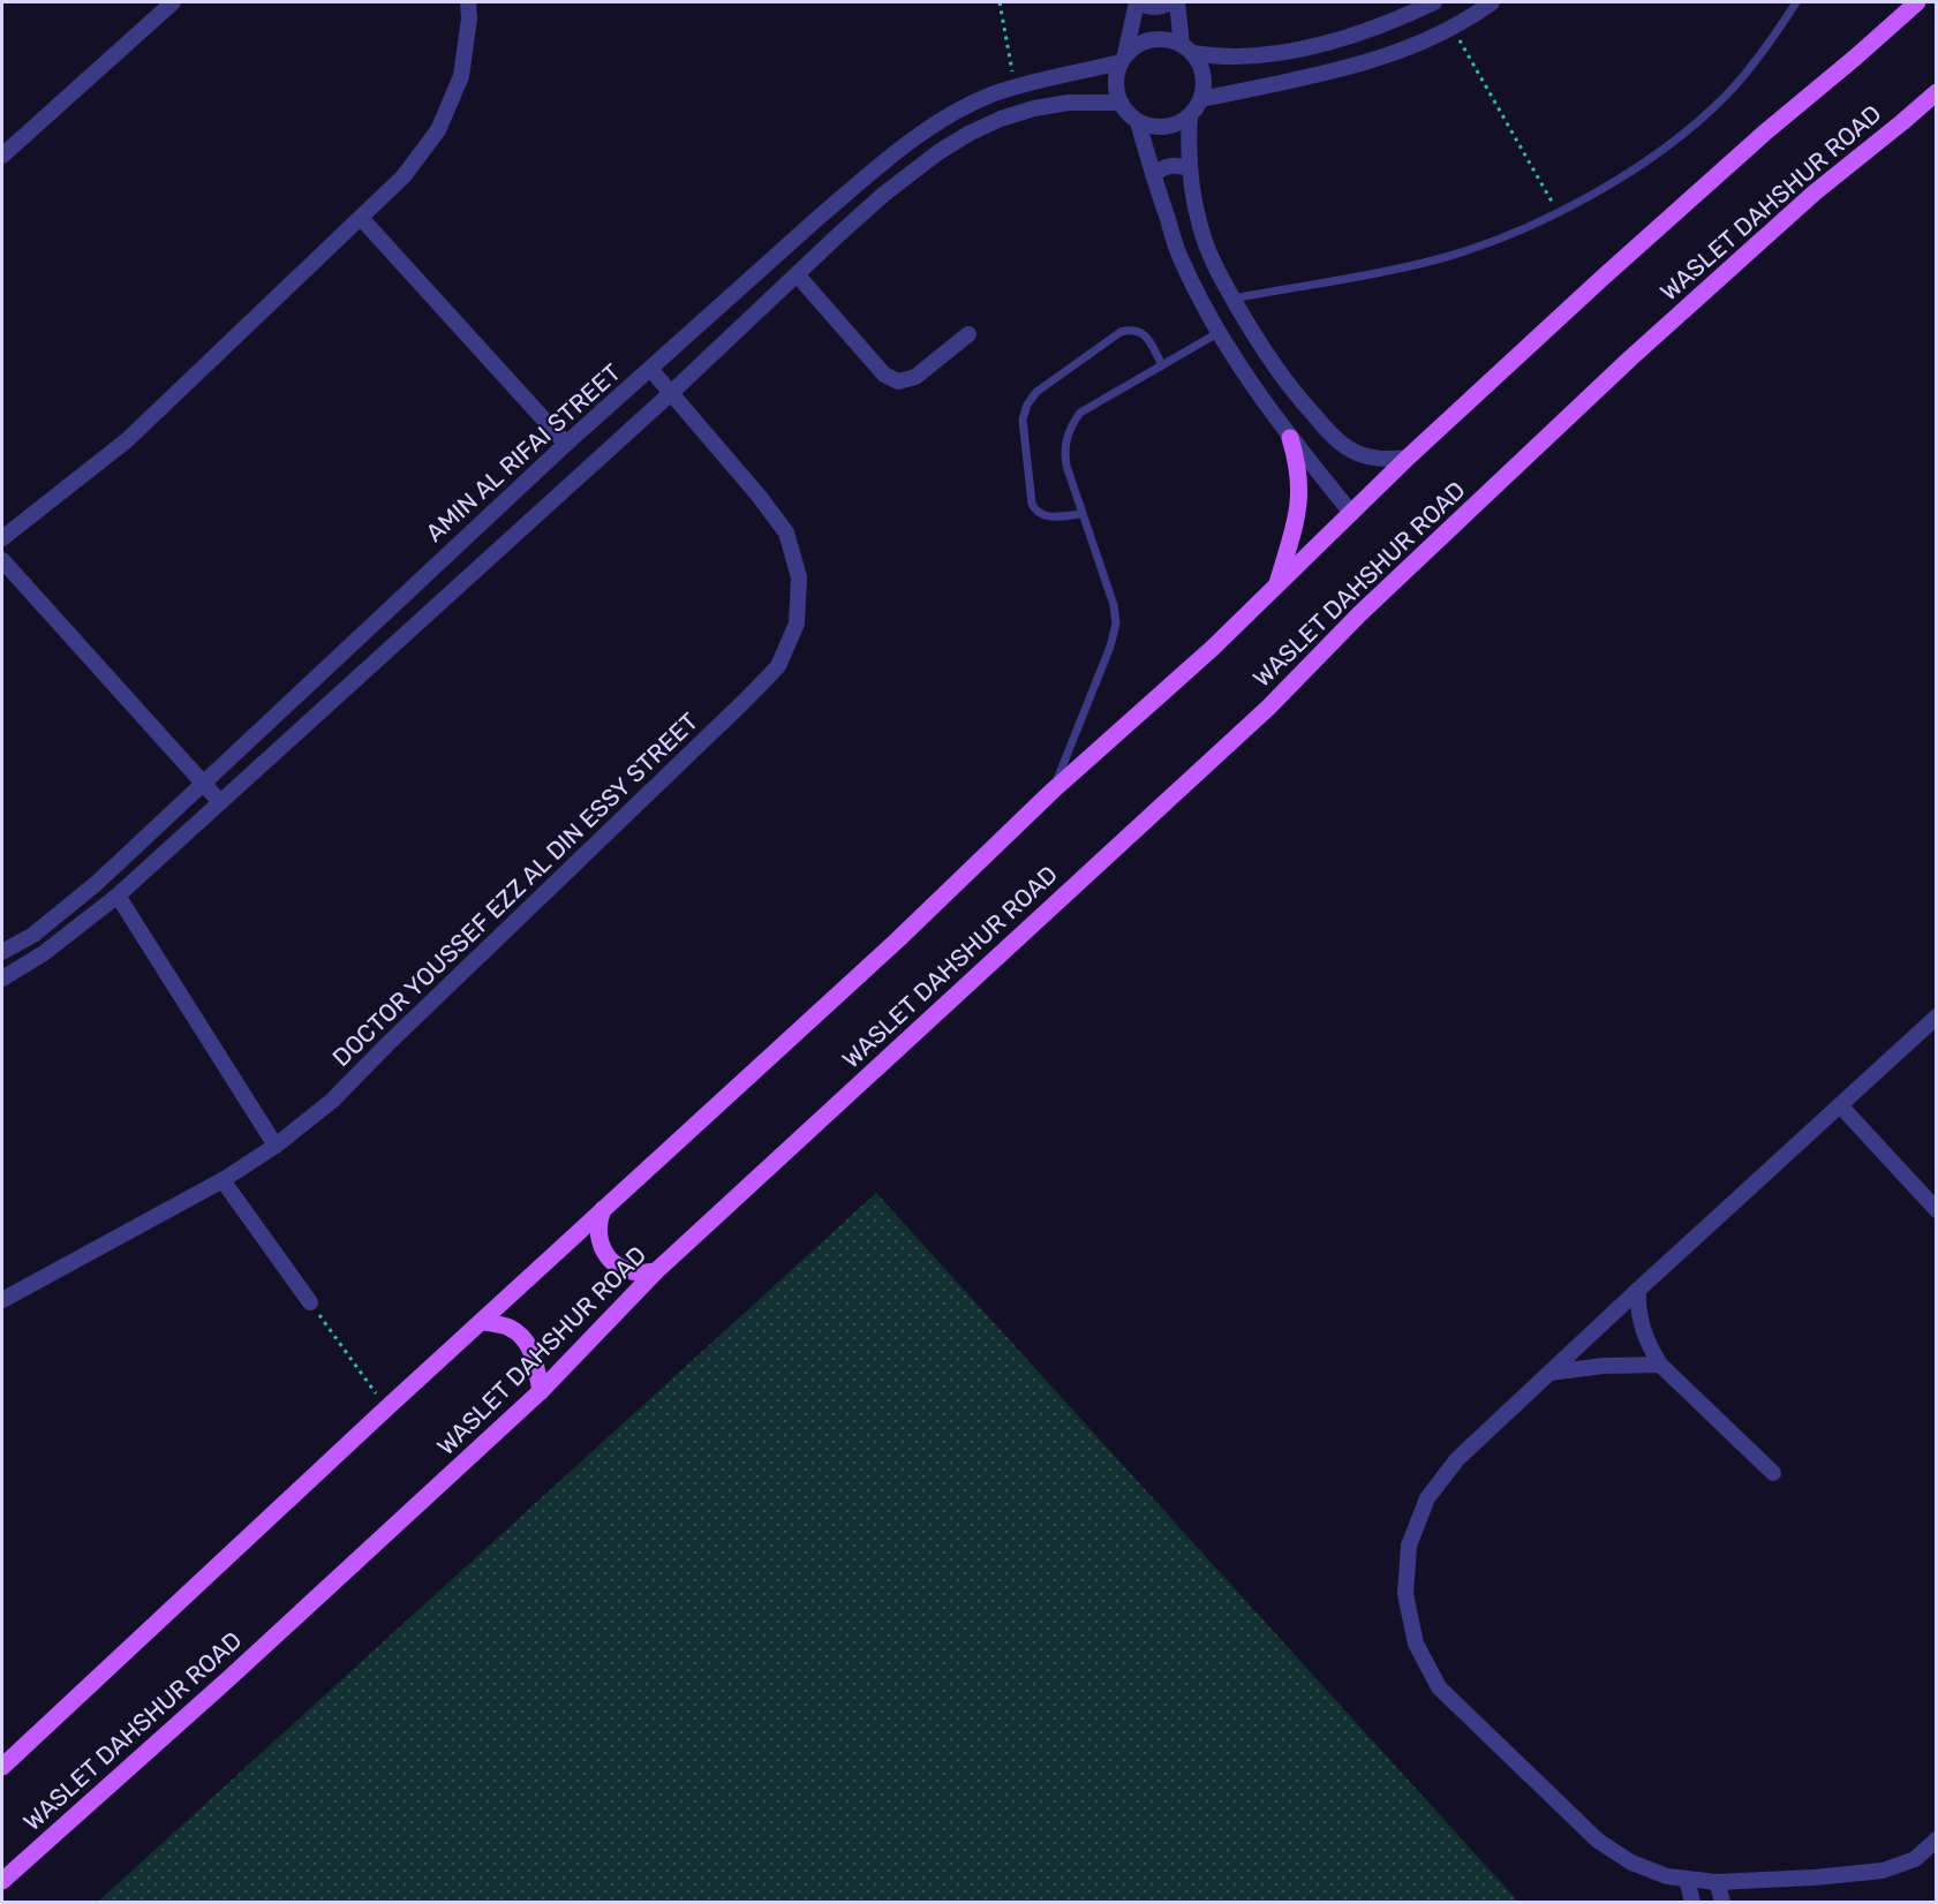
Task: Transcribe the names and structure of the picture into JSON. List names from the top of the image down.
{
  "streets": {
    "main road": ["WASLET DAHSHUR ROAD"],
    "street": ["AMIN AL RIFAI STREET", "DOCTOR YOUSSEF EZZ AL DIN ESSY STREET"]
  },
  "crossings": [
    ["AMIN AL RIFAI STREET", "DOCTOR YOUSSEF EZZ AL DIN ESSY STREET"]
  ]
}
